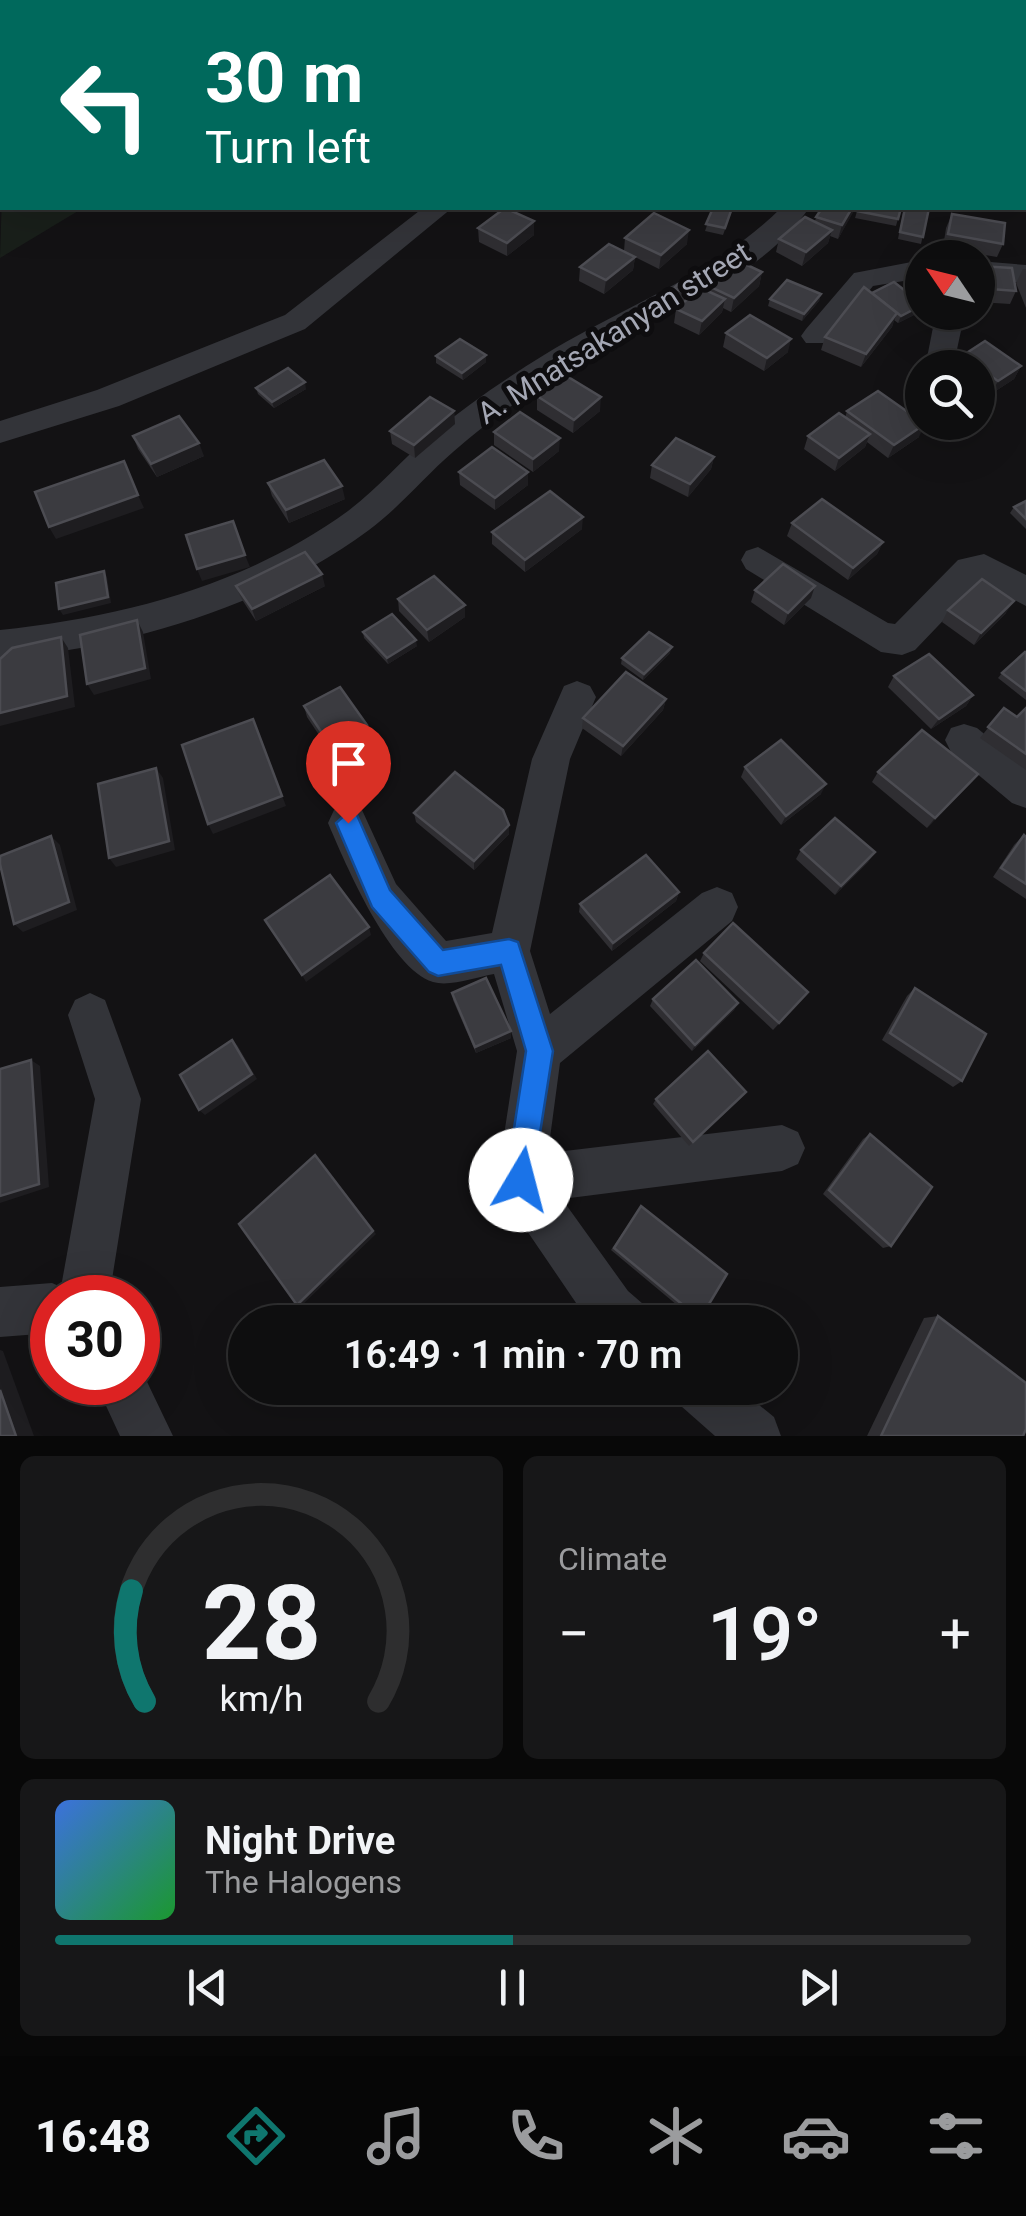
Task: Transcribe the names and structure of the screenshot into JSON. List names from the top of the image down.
{
  "streets": {
    "street": ["A. Mnatsakanyan street"]
  },
  "north": "top left",
  "page": {
    "turn": ["30 m", "Turn left"],
    "limit": "30",
    "trip": "16:49 · 1 min · 70 m",
    "tile": "Climate",
    "heat": ["−", "19°", "+"],
    "song": ["Night Drive", "The Halogens"],
    "tabs": "16:48",
    "gauge": ["28", "km/h"]
  }
}
